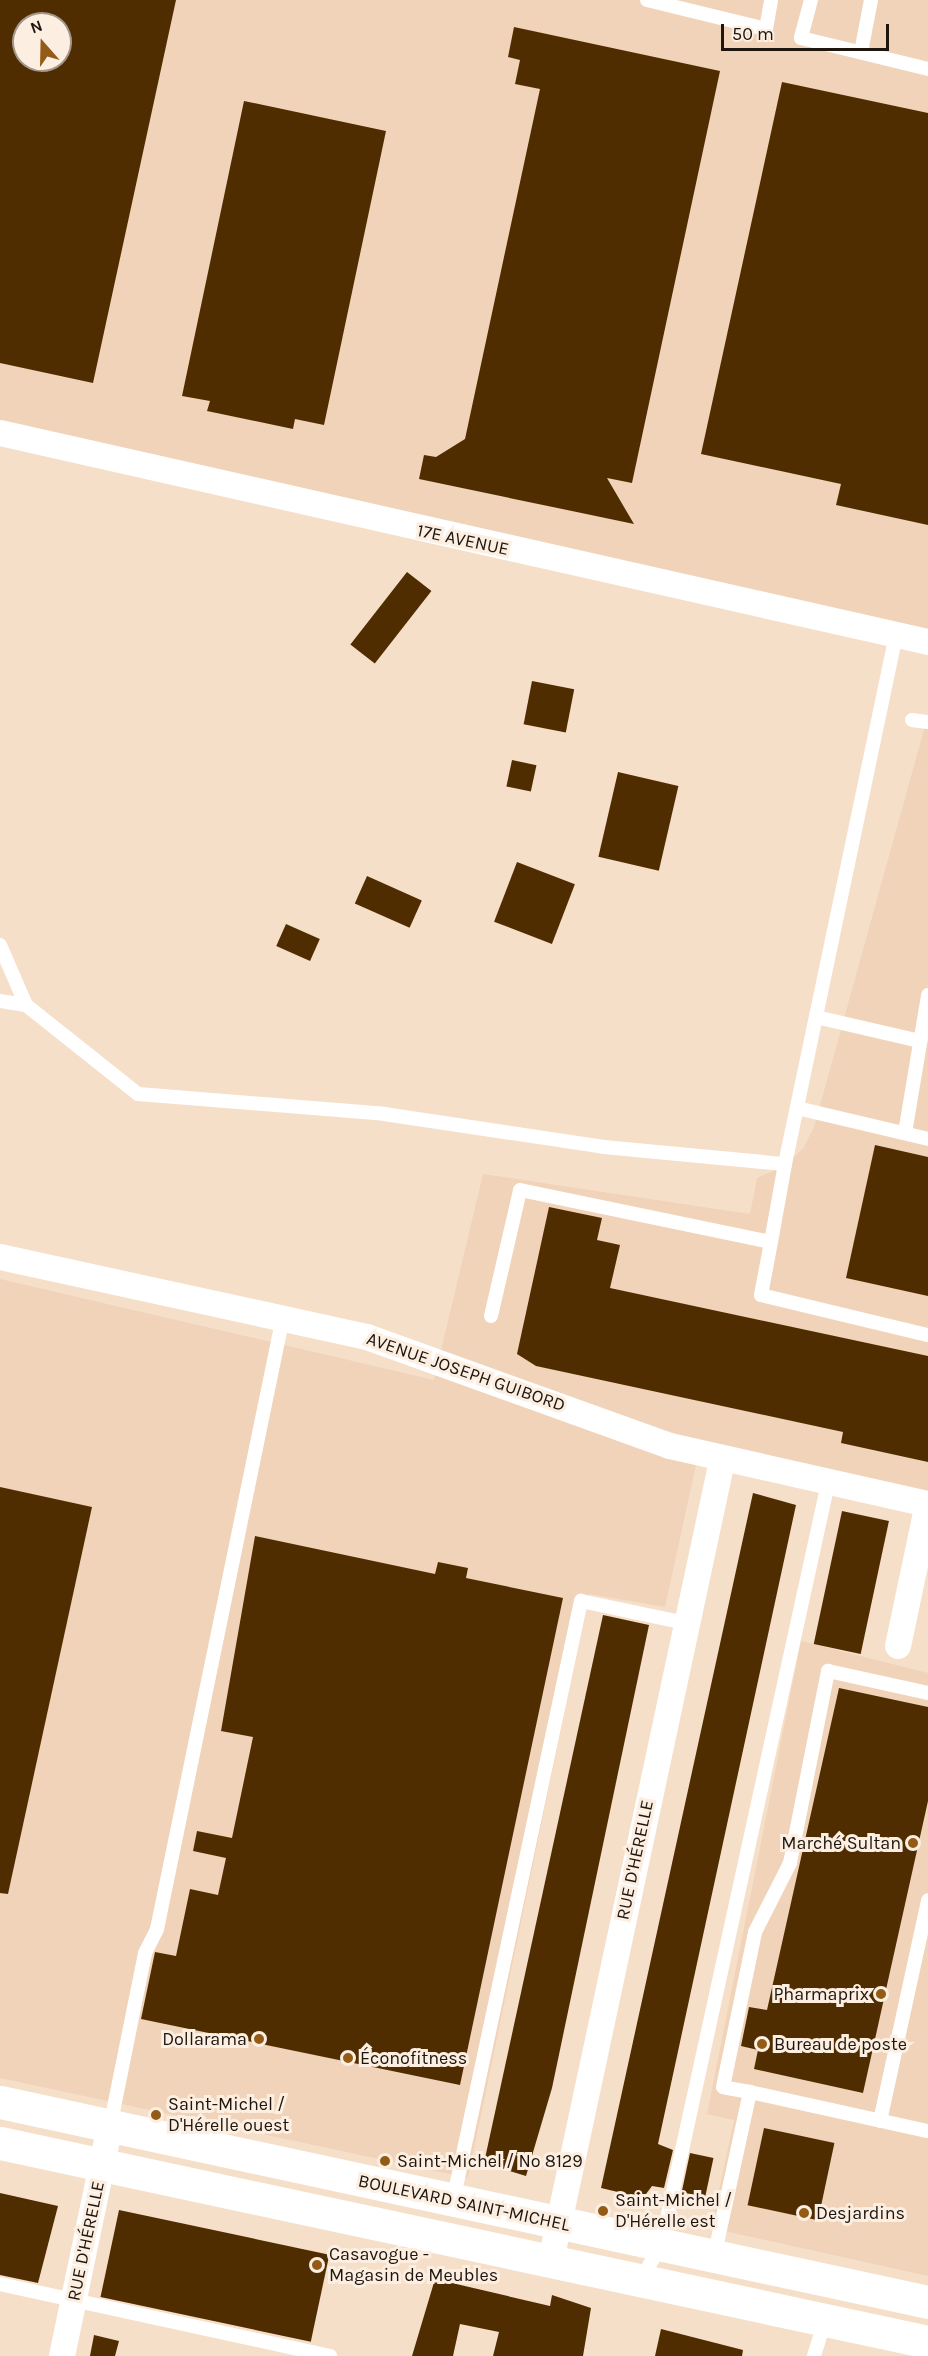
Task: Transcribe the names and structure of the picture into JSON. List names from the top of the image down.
{
  "streets": {
    "main road": ["BOULEVARD SAINT-MICHEL"],
    "street": ["17E AVENUE", "AVENUE JOSEPH GUIBORD", "RUE D'HÉRELLE"]
  },
  "crossings": [
    ["AVENUE JOSEPH GUIBORD", "RUE D'HÉRELLE"],
    ["RUE D'HÉRELLE", "BOULEVARD SAINT-MICHEL"]
  ],
  "places": [
    "Marché Sultan",
    "Pharmaprix",
    "Dollarama",
    "Bureau de poste",
    "Éconofitness",
    "Saint-Michel / D'Hérelle ouest",
    "Saint-Michel / No 8129",
    "Saint-Michel / D'Hérelle est",
    "Desjardins",
    "Casavogue - Magasin de Meubles"
  ],
  "scale_bar": "50 m",
  "north": "top"
}
